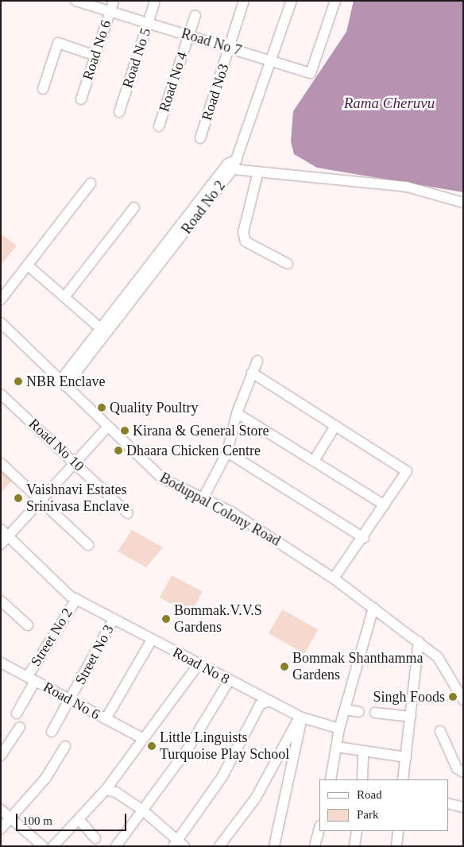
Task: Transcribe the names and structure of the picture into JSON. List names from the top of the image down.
{
  "streets": {
    "street": [
      "Road No 7",
      "Road No 6",
      "Road No 5",
      "Road No 4",
      "Road No3",
      "Road No 10",
      "Boduppal Colony Road",
      "Street No 2",
      "Street No 3",
      "Road No 8"
    ]
  },
  "crossings": [
    ["Road No 7", "Road No 6"],
    ["Road No 7", "Road No 5"],
    ["Road No 7", "Road No 4"],
    ["Road No 7", "Road No3"],
    ["Road No 6", "Street No 2"],
    ["Road No 6", "Street No 3"],
    ["Street No 2", "Road No 8"],
    ["Street No 3", "Road No 8"]
  ],
  "water": ["Rama Cheruvu"],
  "places": [
    "NBR Enclave",
    "Quality Poultry",
    "Kirana & General Store",
    "Dhaara Chicken Centre",
    "Vaishnavi Estates Srinivasa Enclave",
    "Bommak.V.V.S Gardens",
    "Bommak Shanthamma Gardens",
    "Singh Foods",
    "Little Linguists Turquoise Play School"
  ],
  "legend": ["Road", "Park"],
  "scale_bar": "100 m"
}
